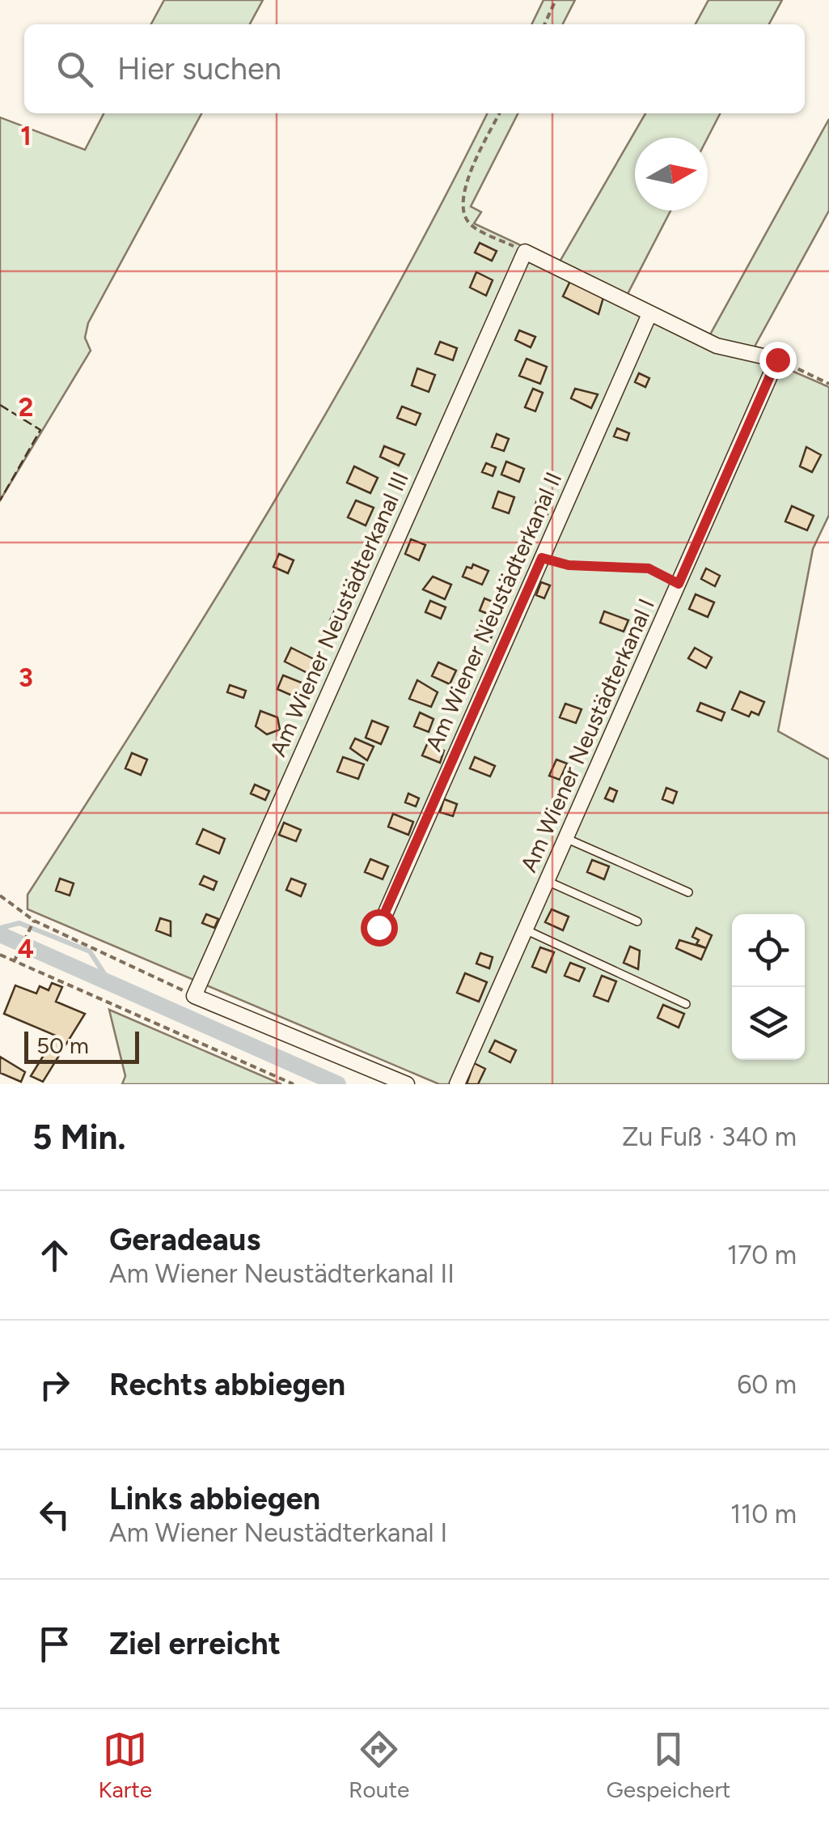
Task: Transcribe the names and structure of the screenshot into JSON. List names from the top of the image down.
{
  "streets": {
    "street": ["Am Wiener Neustädterkanal II", "Am Wiener Neustädterkanal III", "Am Wiener Neustädterkanal I"]
  },
  "scale_bar": "50 m",
  "north": "right",
  "page": {
    "search": "Hier suchen",
    "scale": "50 m",
    "heading": ["5 Min.", "Zu Fuß · 340 m"],
    "list": [
      ["Geradeaus", "Am Wiener Neustädterkanal II", "170 m"],
      ["Rechts abbiegen", "60 m"],
      ["Links abbiegen", "Am Wiener Neustädterkanal I", "110 m"],
      "Ziel erreicht"
    ],
    "nav": ["Karte", "Route", "Gespeichert"]
  },
  "grid": {
    "rows": [
      "1",
      "2",
      "3",
      "4"
    ]
  }
}
